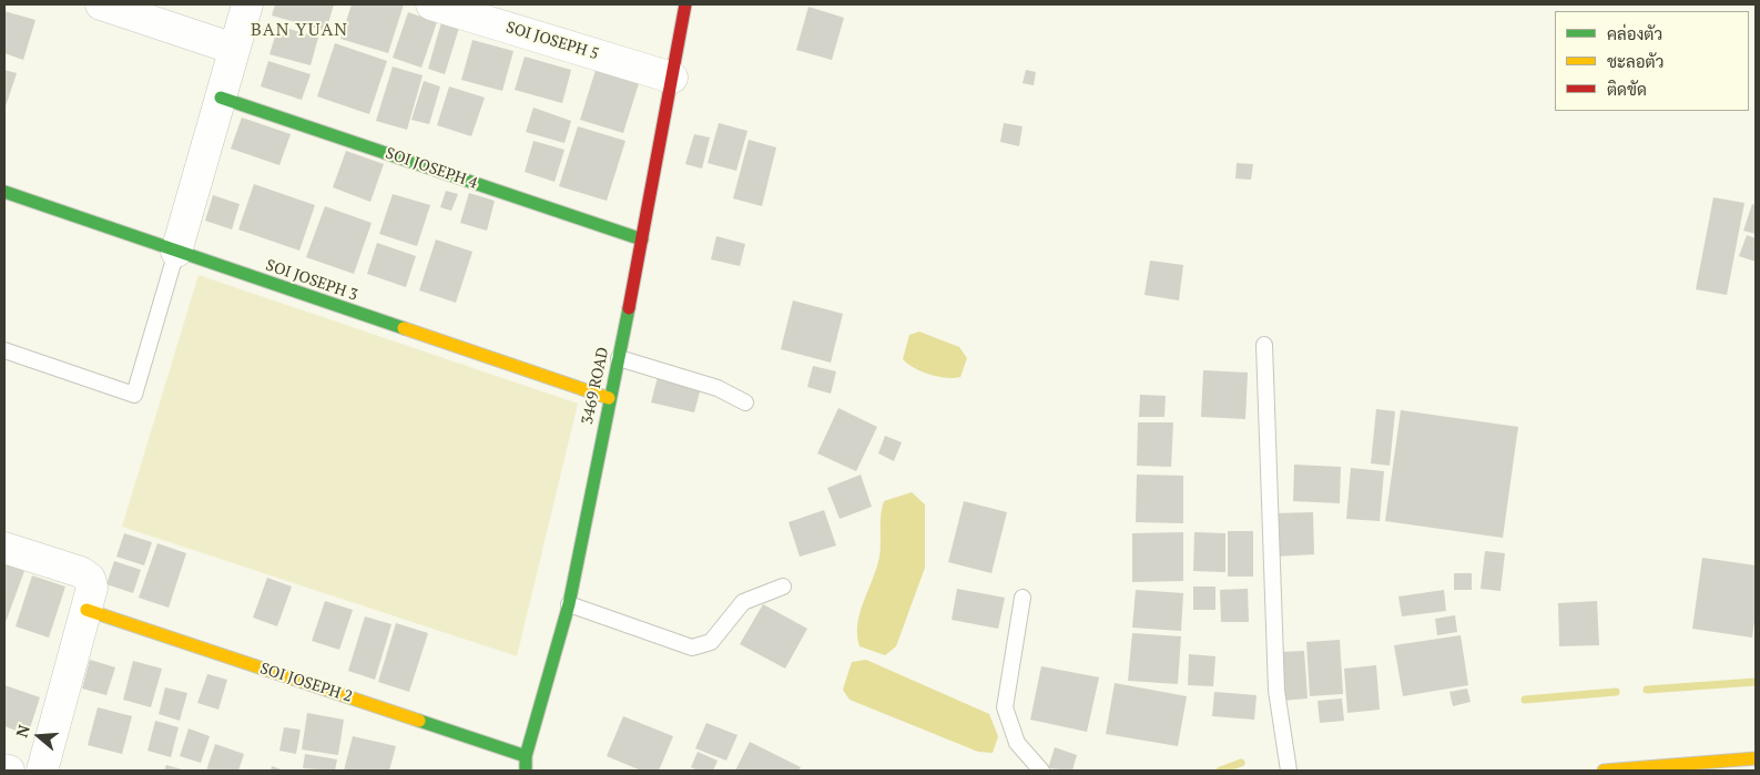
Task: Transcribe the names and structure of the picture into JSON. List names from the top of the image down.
{
  "streets": {
    "street": [
      "SOI JOSEPH 5",
      "SOI JOSEPH 4",
      "SOI JOSEPH 3",
      "3469 ROAD",
      "SOI JOSEPH 2"
    ]
  },
  "crossings": [
    ["SOI JOSEPH 5", "3469 ROAD"],
    ["SOI JOSEPH 4", "3469 ROAD"],
    ["SOI JOSEPH 3", "3469 ROAD"],
    ["3469 ROAD", "SOI JOSEPH 2"]
  ],
  "districts": ["BAN YUAN"],
  "legend": ["คล่องตัว", "ชะลอตัว", "ติดขัด"],
  "north": "left"
}
